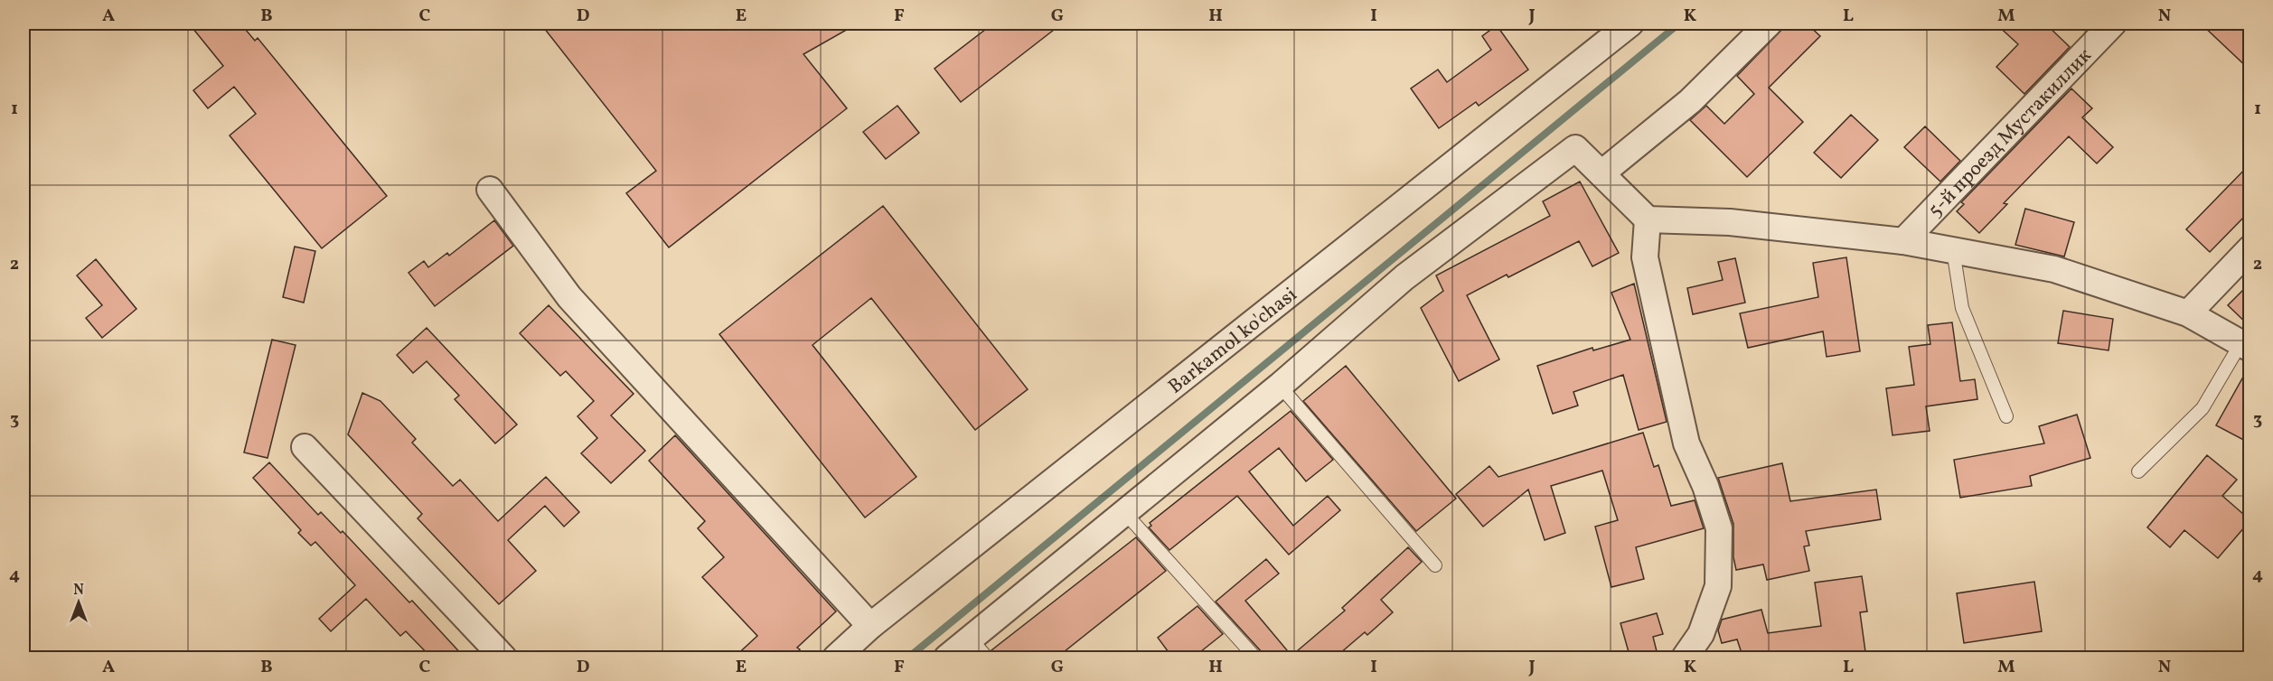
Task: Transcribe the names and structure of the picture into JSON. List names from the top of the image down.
{
  "streets": {
    "street": ["5-й проезд Мустакиллик", "Barkamol ko'chasi"]
  },
  "north": "top",
  "grid": {
    "columns": [
      "A",
      "B",
      "C",
      "D",
      "E",
      "F",
      "G",
      "H",
      "I",
      "J",
      "K",
      "L",
      "M",
      "N"
    ],
    "rows": [
      "1",
      "2",
      "3",
      "4"
    ]
  }
}
